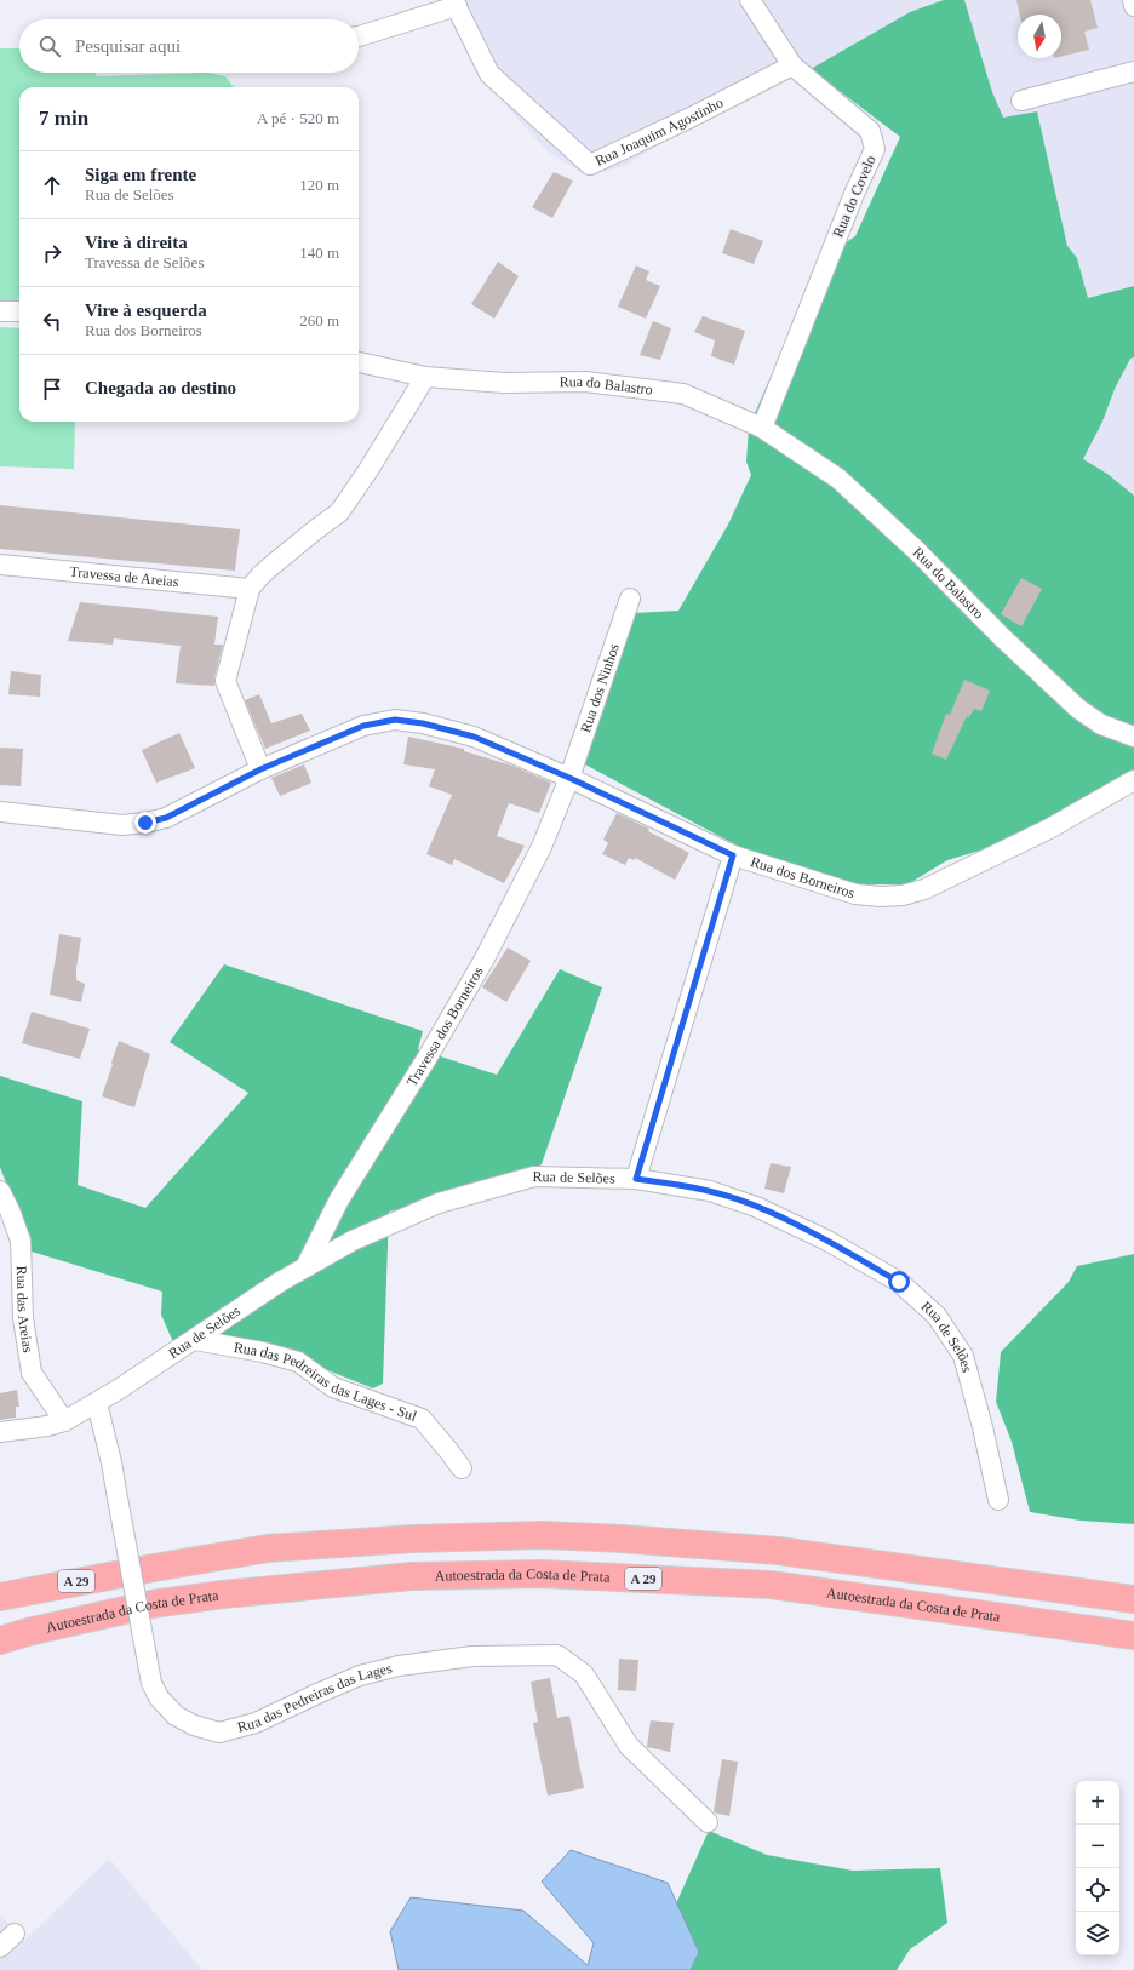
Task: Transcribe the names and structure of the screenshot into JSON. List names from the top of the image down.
{
  "streets": {
    "highway": ["Autoestrada da Costa de Prata", "A 29"],
    "street": [
      "Rua Joaquim Agostinho",
      "Rua do Covelo",
      "Rua do Balastro",
      "Travessa de Areias",
      "Rua dos Ninhos",
      "Rua dos Borneiros",
      "Travessa dos Borneiros",
      "Rua de Selões",
      "Rua das Areias",
      "Rua das Pedreiras das Lages - Sul",
      "Rua das Pedreiras das Lages"
    ]
  },
  "crossings": [
    ["Rua Joaquim Agostinho", "Rua do Covelo"],
    ["Rua do Covelo", "Rua do Balastro"],
    ["Rua dos Ninhos", "Rua dos Borneiros"],
    ["Rua dos Ninhos", "Travessa dos Borneiros"],
    ["Rua dos Borneiros", "Travessa dos Borneiros"],
    ["Travessa dos Borneiros", "Rua de Selões"],
    ["Rua de Selões", "Rua das Areias"],
    ["Rua de Selões", "Rua das Pedreiras das Lages - Sul"],
    ["Rua de Selões", "Rua das Pedreiras das Lages"]
  ],
  "north": "bottom",
  "page": {
    "search": "Pesquisar aqui",
    "heading": ["7 min", "A pé · 520 m"],
    "list": [
      ["Siga em frente", "Rua de Selões", "120 m"],
      ["Vire à direita", "Travessa de Selões", "140 m"],
      ["Vire à esquerda", "Rua dos Borneiros", "260 m"],
      "Chegada ao destino"
    ],
    "map_buttons": ["+", "−"]
  }
}
